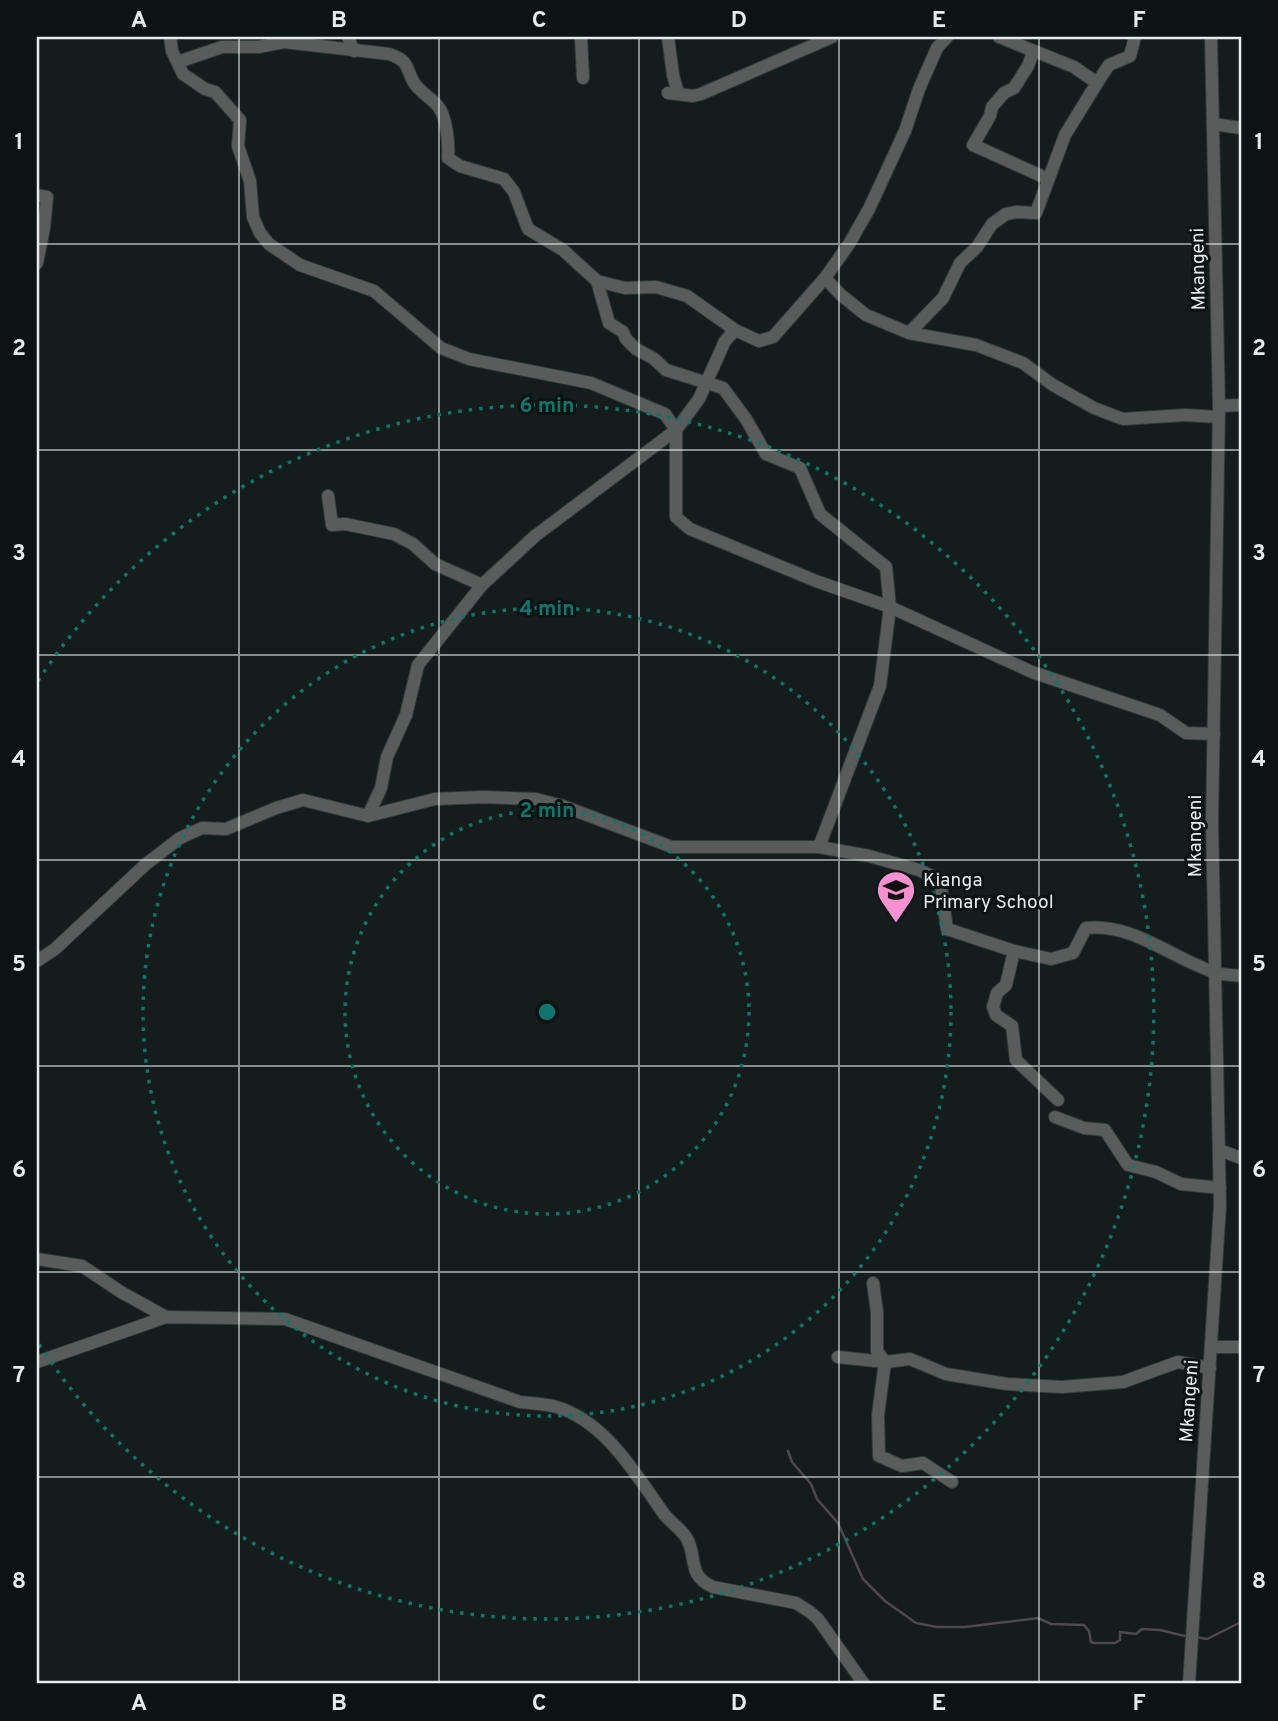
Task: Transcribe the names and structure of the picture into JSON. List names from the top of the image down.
{
  "streets": {
    "street": ["Mkangeni"]
  },
  "places": {
    "school or university": ["Kianga Primary School"]
  },
  "grid": {
    "columns": [
      "A",
      "B",
      "C",
      "D",
      "E",
      "F"
    ],
    "rows": [
      "1",
      "2",
      "3",
      "4",
      "5",
      "6",
      "7",
      "8"
    ]
  },
  "rings": ["6 min", "4 min", "2 min"]
}
